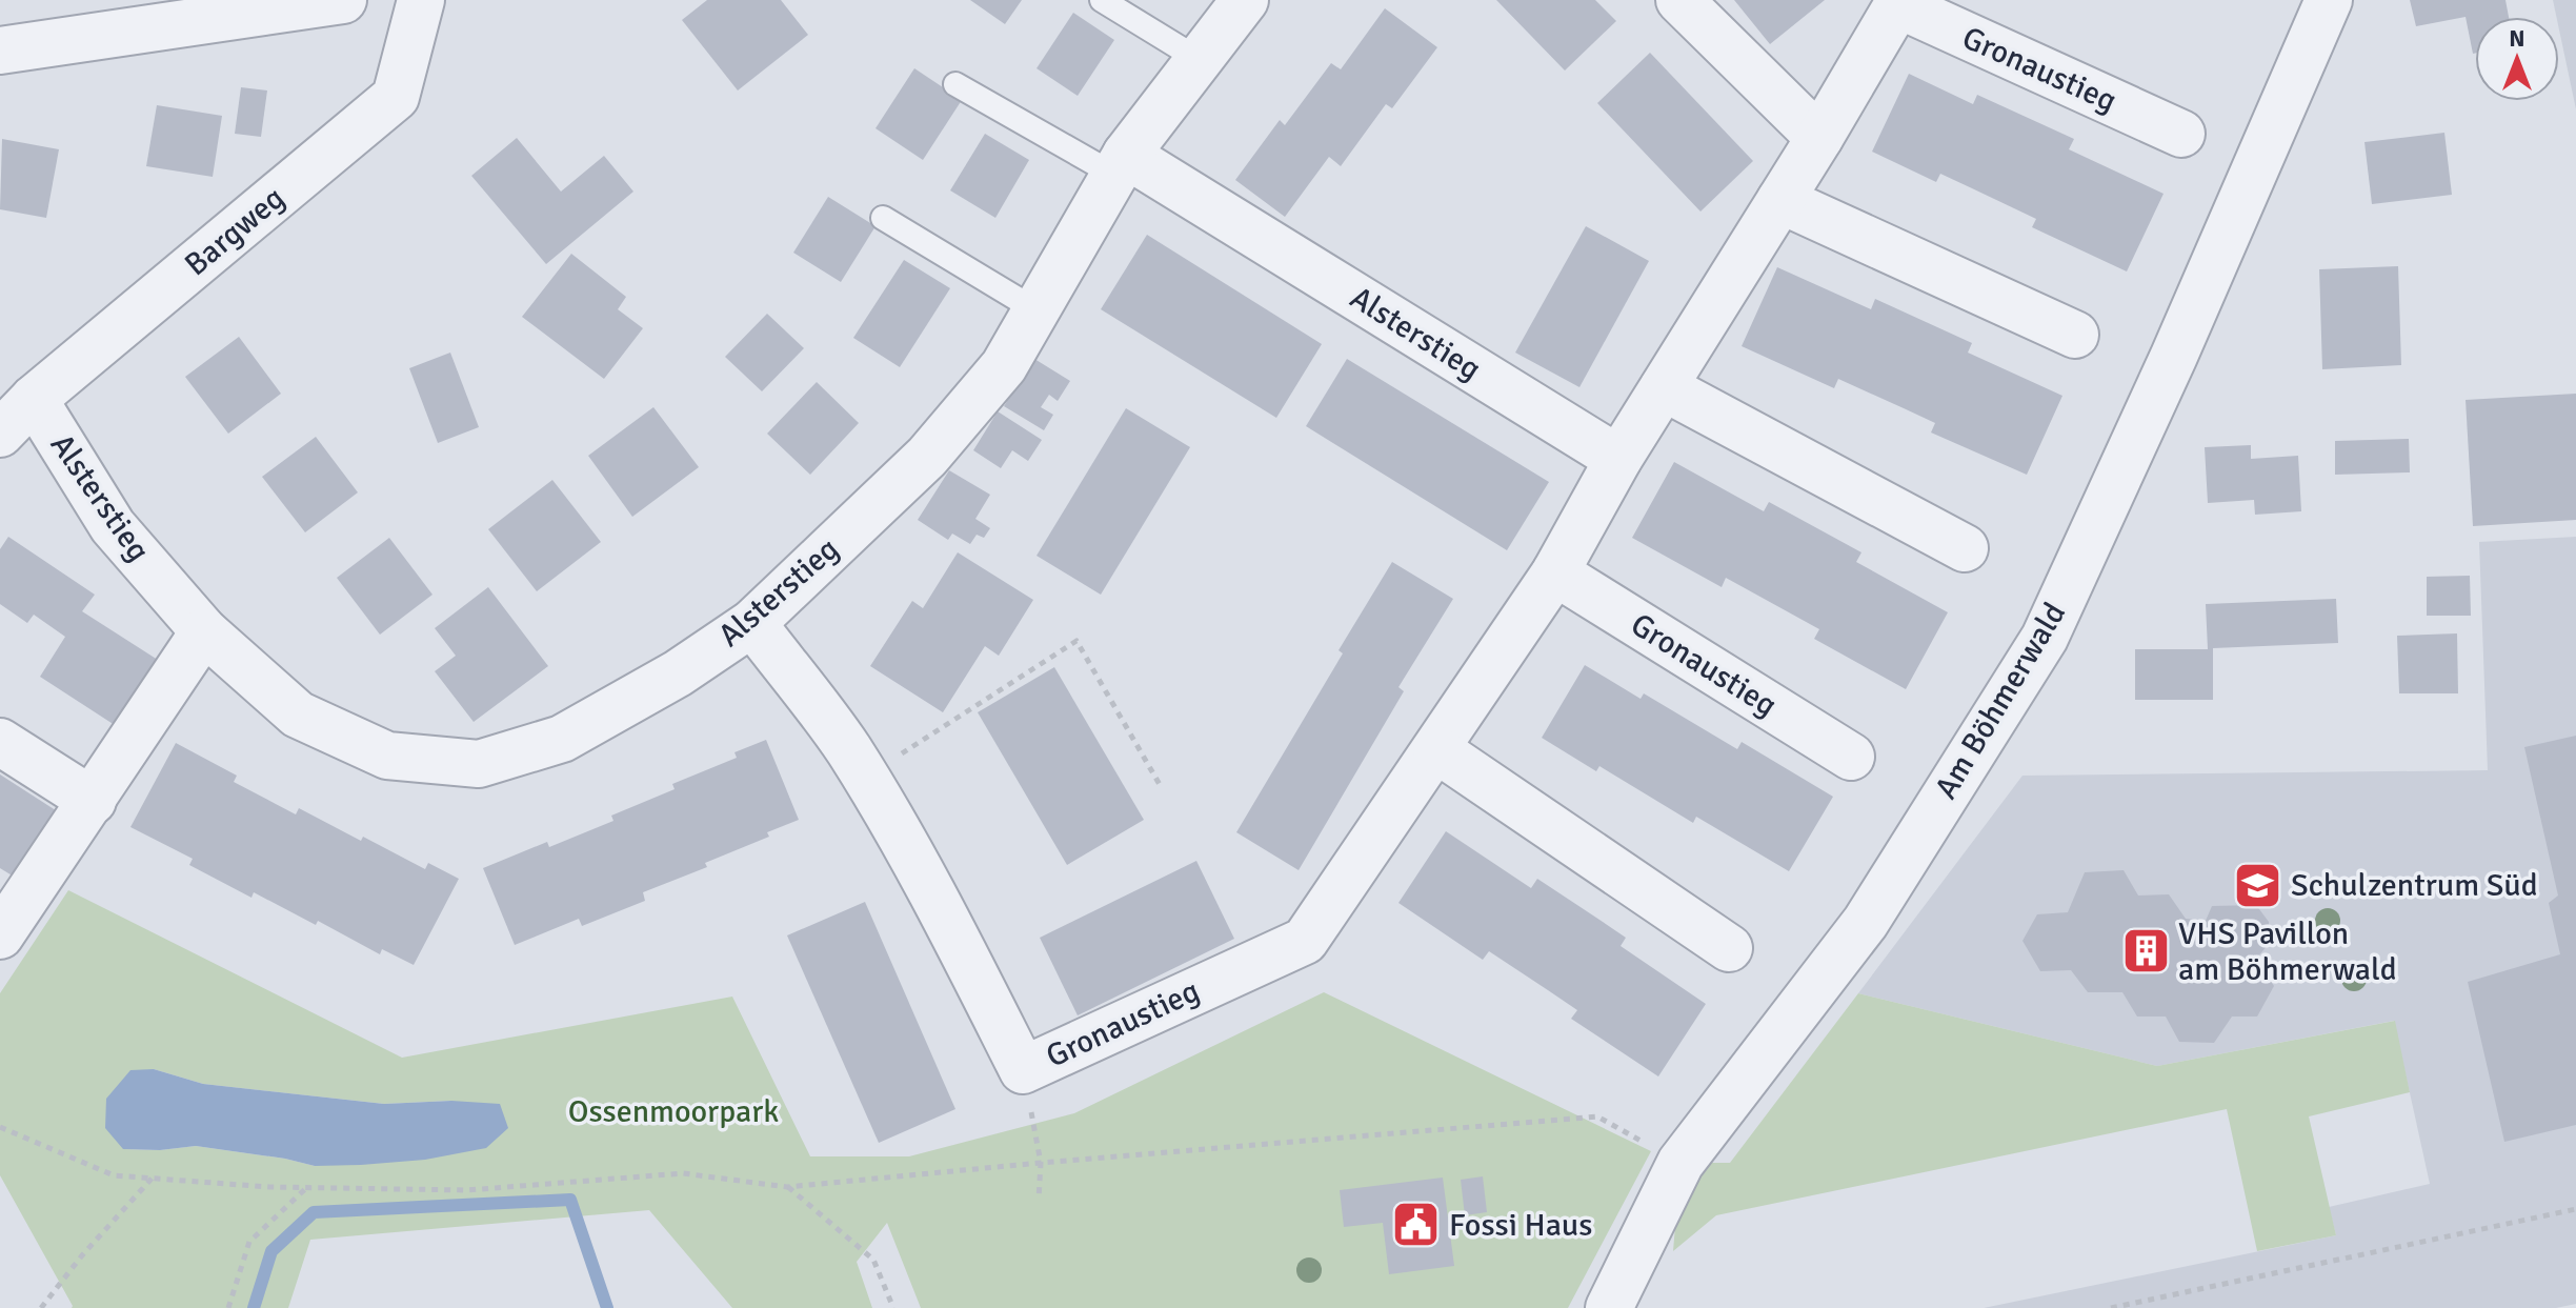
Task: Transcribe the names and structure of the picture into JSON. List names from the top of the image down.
{
  "streets": {
    "street": [
      "Gronaustieg",
      "Bargweg",
      "Alsterstieg",
      "Am Böhmerwald"
    ]
  },
  "crossings": [
    ["Gronaustieg", "Alsterstieg"],
    ["Bargweg", "Alsterstieg"]
  ],
  "parks": ["Ossenmoorpark"],
  "places": {
    "school or university": ["Schulzentrum Süd"],
    "building": ["VHS Pavillon am Böhmerwald"],
    "public building": ["Fossi Haus"]
  },
  "north": "top"
}
